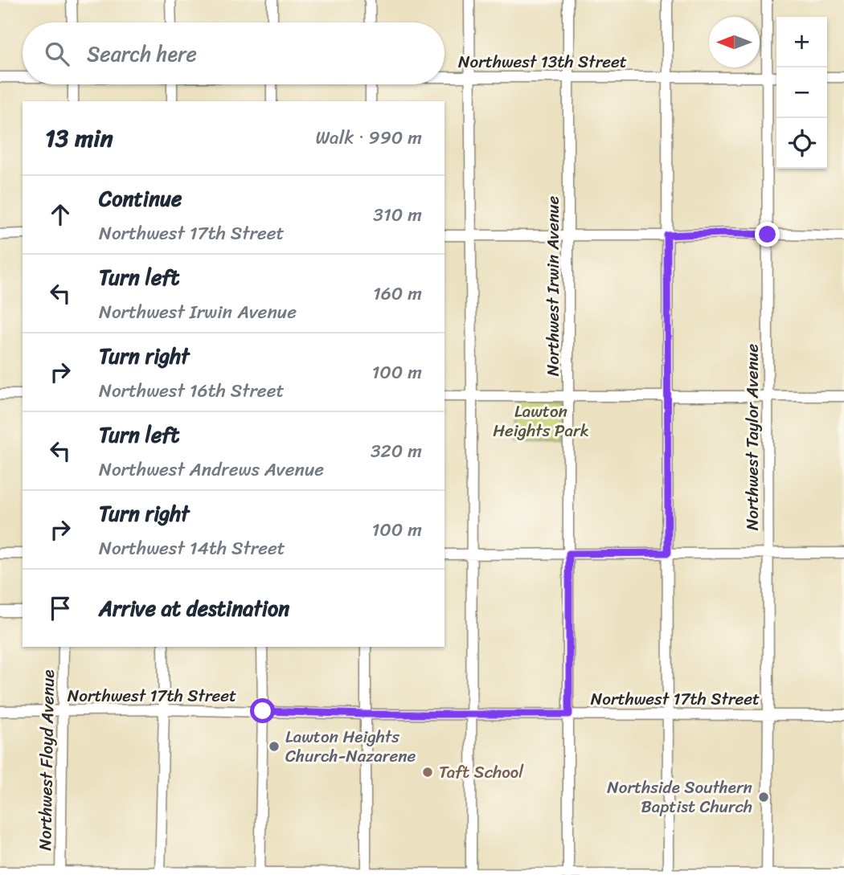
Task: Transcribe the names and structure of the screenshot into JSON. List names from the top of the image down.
{
  "streets": {
    "street": [
      "Northwest 13th Street",
      "Northwest Irwin Avenue",
      "Northwest Taylor Avenue",
      "Northwest 17th Street",
      "Northwest Floyd Avenue"
    ]
  },
  "crossings": [
    ["Northwest 13th Street", "Northwest Irwin Avenue"],
    ["Northwest 13th Street", "Northwest Taylor Avenue"],
    ["Northwest Irwin Avenue", "Northwest 17th Street"],
    ["Northwest Taylor Avenue", "Northwest 17th Street"],
    ["Northwest 17th Street", "Northwest Floyd Avenue"]
  ],
  "parks": ["Lawton Heights Park"],
  "places": ["Lawton Heights Church-Nazarene", "Taft School", "Northside Southern Baptist Church"],
  "north": "left",
  "page": {
    "map_buttons": ["+", "−"],
    "search": "Search here",
    "heading": ["13 min", "Walk · 990 m"],
    "list": [
      ["Continue", "Northwest 17th Street", "310 m"],
      ["Turn left", "Northwest Irwin Avenue", "160 m"],
      ["Turn right", "Northwest 16th Street", "100 m"],
      ["Turn left", "Northwest Andrews Avenue", "320 m"],
      ["Turn right", "Northwest 14th Street", "100 m"],
      "Arrive at destination"
    ]
  }
}
